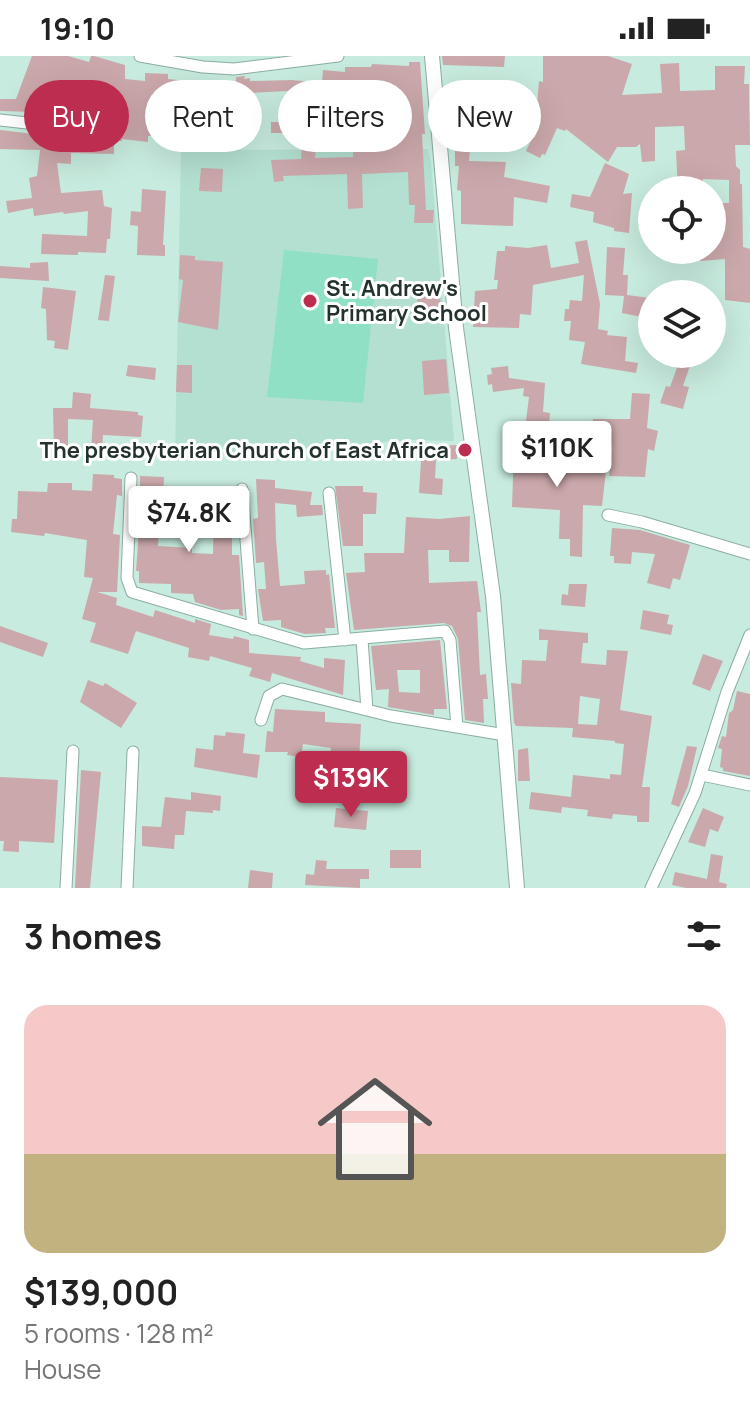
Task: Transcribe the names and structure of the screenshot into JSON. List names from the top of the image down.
{
  "places": ["St. Andrew's Primary School", "The presbyterian Church of East Africa"],
  "page": {
    "status": "19:10",
    "chip": [
      "Buy",
      "Rent",
      "Filters",
      "New"
    ],
    "price": ["$110K", "$74.8K", "$139K"],
    "heading": "3 homes",
    "list": [
      {
        "name": "$139,000",
        "note": "5 rooms · 128 m² · House"
      }
    ]
  }
}
